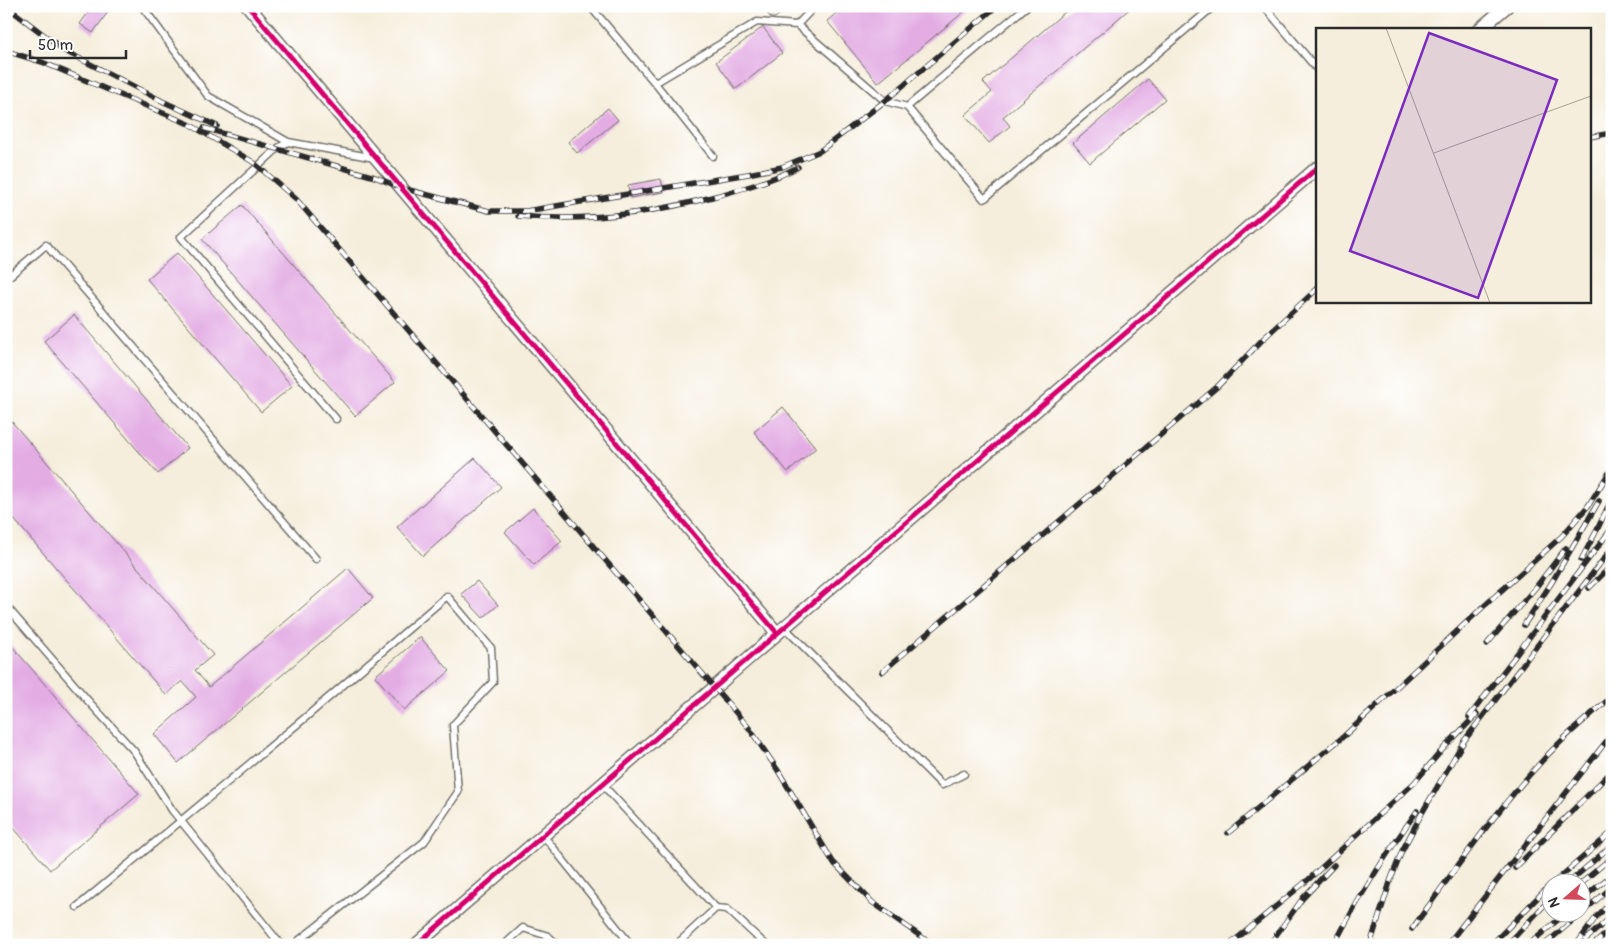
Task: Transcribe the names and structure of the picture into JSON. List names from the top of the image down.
{
  "scale_bar": "50 m",
  "north": "left"
}
